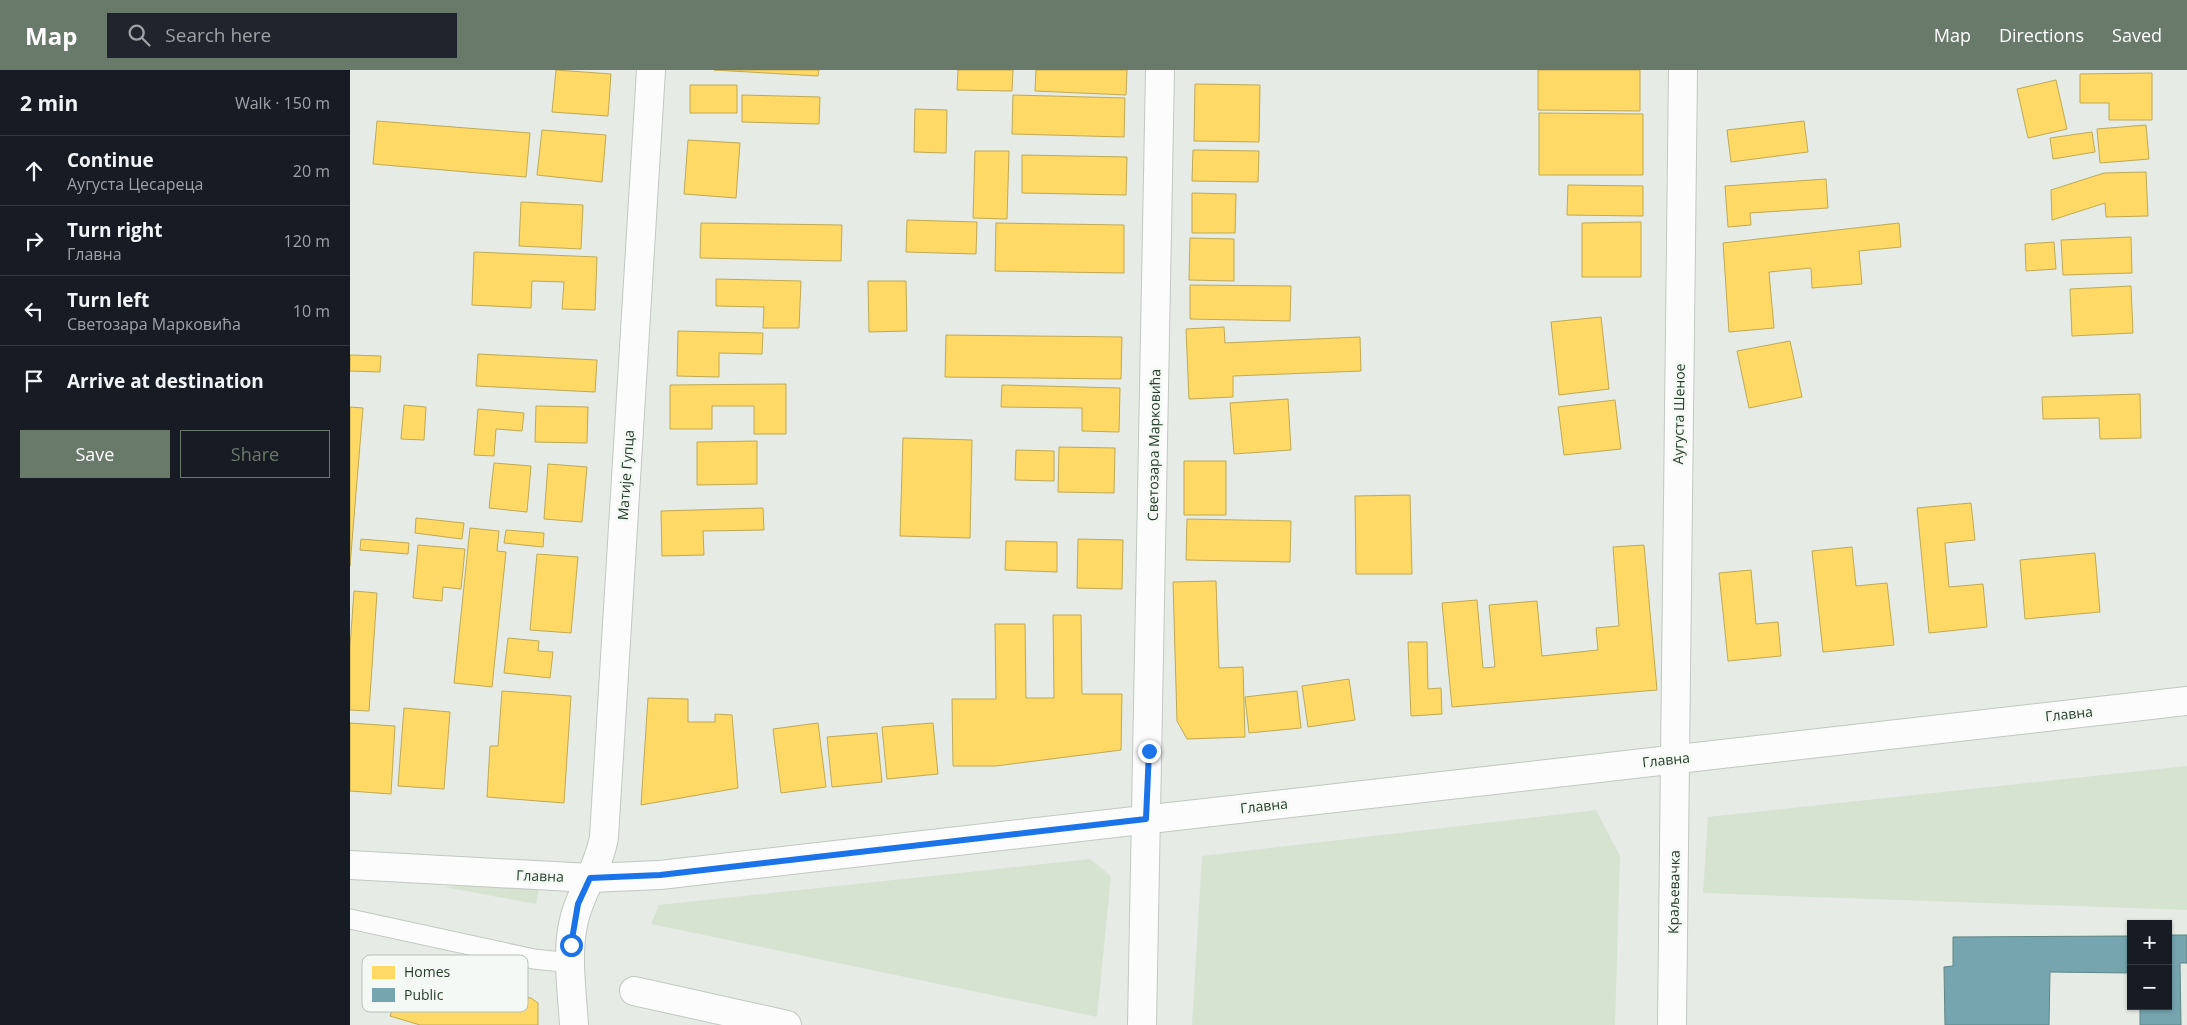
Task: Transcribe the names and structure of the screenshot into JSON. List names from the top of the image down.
{
  "streets": {
    "street": [
      "Аугуста Шеное",
      "Светозара Марковића",
      "Матије Гупца",
      "Главна",
      "Краљевачка"
    ]
  },
  "crossings": [
    ["Аугуста Шеное", "Главна"],
    ["Аугуста Шеное", "Краљевачка"],
    ["Светозара Марковића", "Главна"],
    ["Матије Гупца", "Главна"],
    ["Главна", "Краљевачка"]
  ],
  "legend": ["Homes", "Public"],
  "page": {
    "header": "Map",
    "search": "Search here",
    "nav": ["Map", "Directions", "Saved"],
    "heading": ["2 min", "Walk · 150 m"],
    "list": [
      ["Continue", "Аугуста Цесареца", "20 m"],
      ["Turn right", "Главна", "120 m"],
      ["Turn left", "Светозара Марковића", "10 m"],
      "Arrive at destination"
    ],
    "buttons": ["Save", "Share"],
    "map_buttons": ["+", "−"]
  }
}
